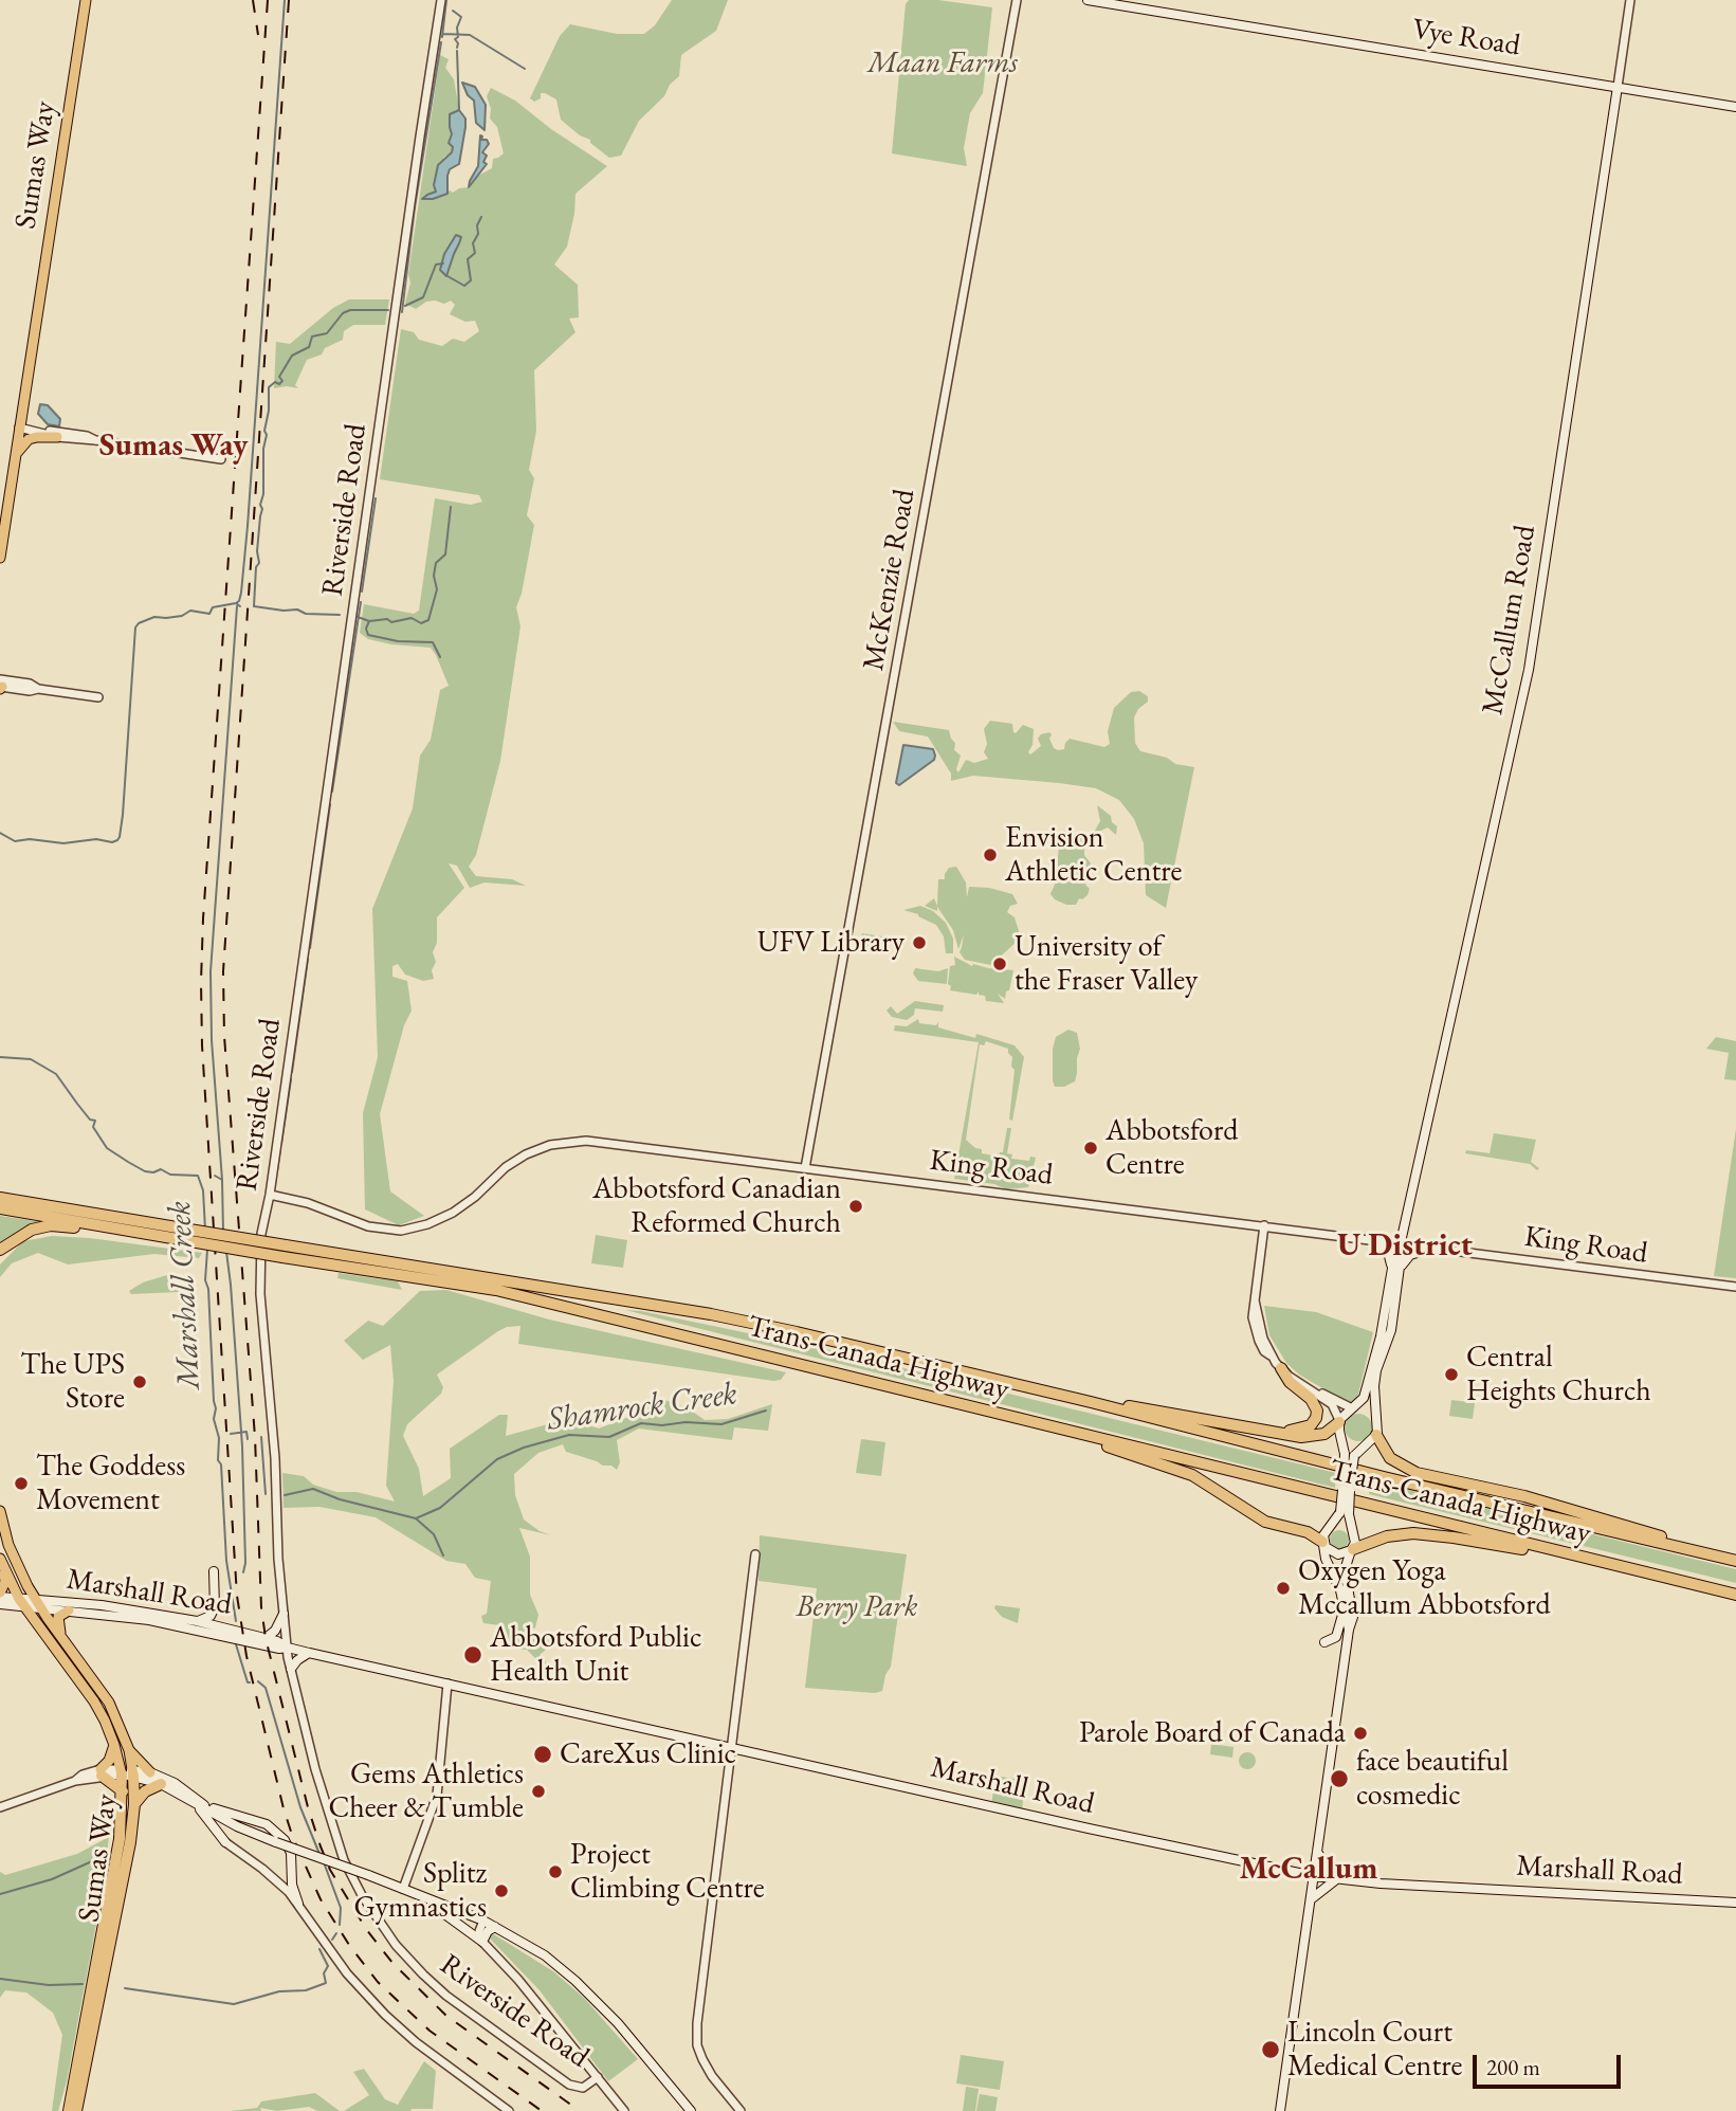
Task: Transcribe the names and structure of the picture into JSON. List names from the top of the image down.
{
  "streets": {
    "highway": ["Sumas Way", "Trans-Canada Highway"],
    "main road": ["Vye Road", "McCallum Road", "Marshall Road"],
    "street": ["Riverside Road", "McKenzie Road", "King Road"]
  },
  "crossings": [
    ["Vye Road", "McCallum Road"],
    ["Sumas Way", "Marshall Road"],
    ["Riverside Road", "King Road"],
    ["Riverside Road", "Marshall Road"],
    ["McKenzie Road", "King Road"],
    ["McCallum Road", "King Road"]
  ],
  "districts": ["Sumas Way", "U District", "McCallum"],
  "water": ["Marshall Creek", "Shamrock Creek"],
  "parks": ["Maan Farms", "Berry Park"],
  "places": [
    "Envision Athletic Centre",
    "UFV Library",
    "University of the Fraser Valley",
    "Abbotsford Centre",
    "Abbotsford Canadian Reformed Church",
    "Central Heights Church",
    "The UPS Store",
    "The Goddess Movement",
    "Oxygen Yoga Mccallum Abbotsford",
    "Abbotsford Public Health Unit",
    "Parole Board of Canada",
    "CareXus Clinic",
    "face beautiful cosmedic",
    "Gems Athletics Cheer & Tumble",
    "Project Climbing Centre",
    "Splitz Gymnastics",
    "Lincoln Court Medical Centre"
  ],
  "scale_bar": "200 m"
}
